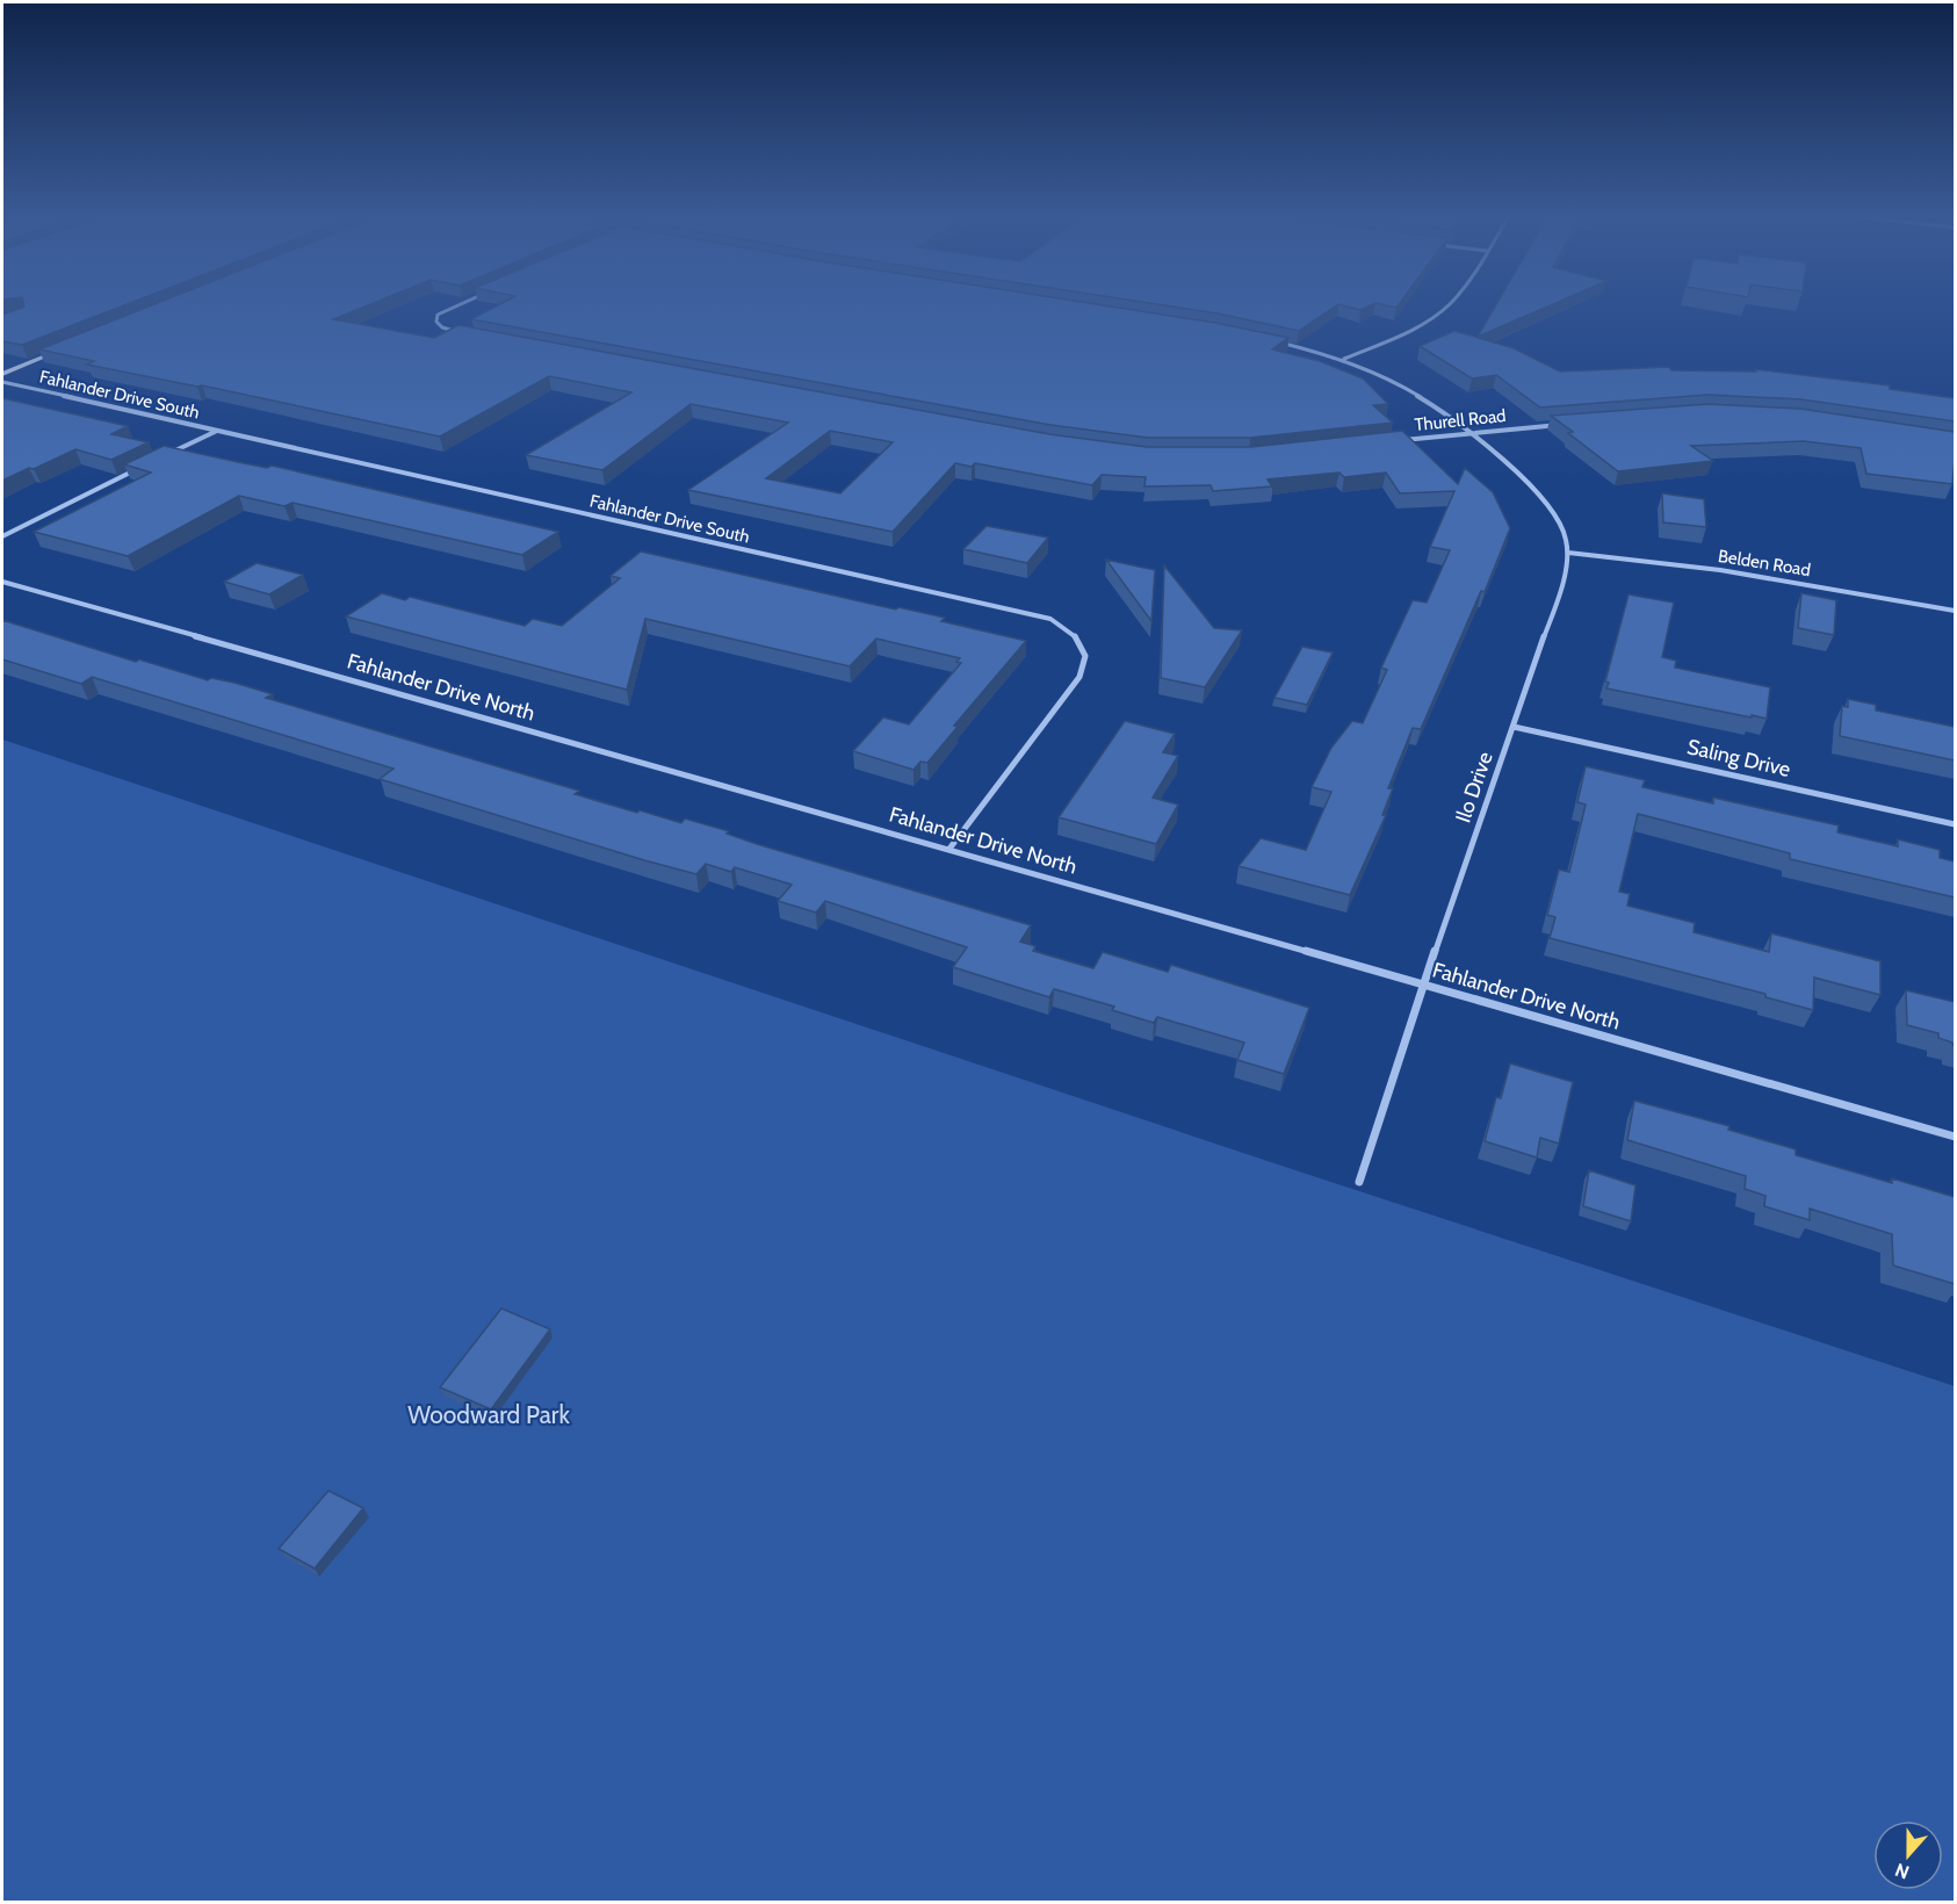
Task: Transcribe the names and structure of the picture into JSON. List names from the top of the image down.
{
  "streets": {
    "street": [
      "Fahlander Drive South",
      "Thurell Road",
      "Belden Road",
      "Fahlander Drive North",
      "Saling Drive",
      "Ilo Drive"
    ]
  },
  "crossings": [
    ["Fahlander Drive South", "Fahlander Drive North"],
    ["Belden Road", "Ilo Drive"],
    ["Fahlander Drive North", "Ilo Drive"],
    ["Saling Drive", "Ilo Drive"]
  ],
  "parks": ["Woodward Park"],
  "north": "bottom"
}
